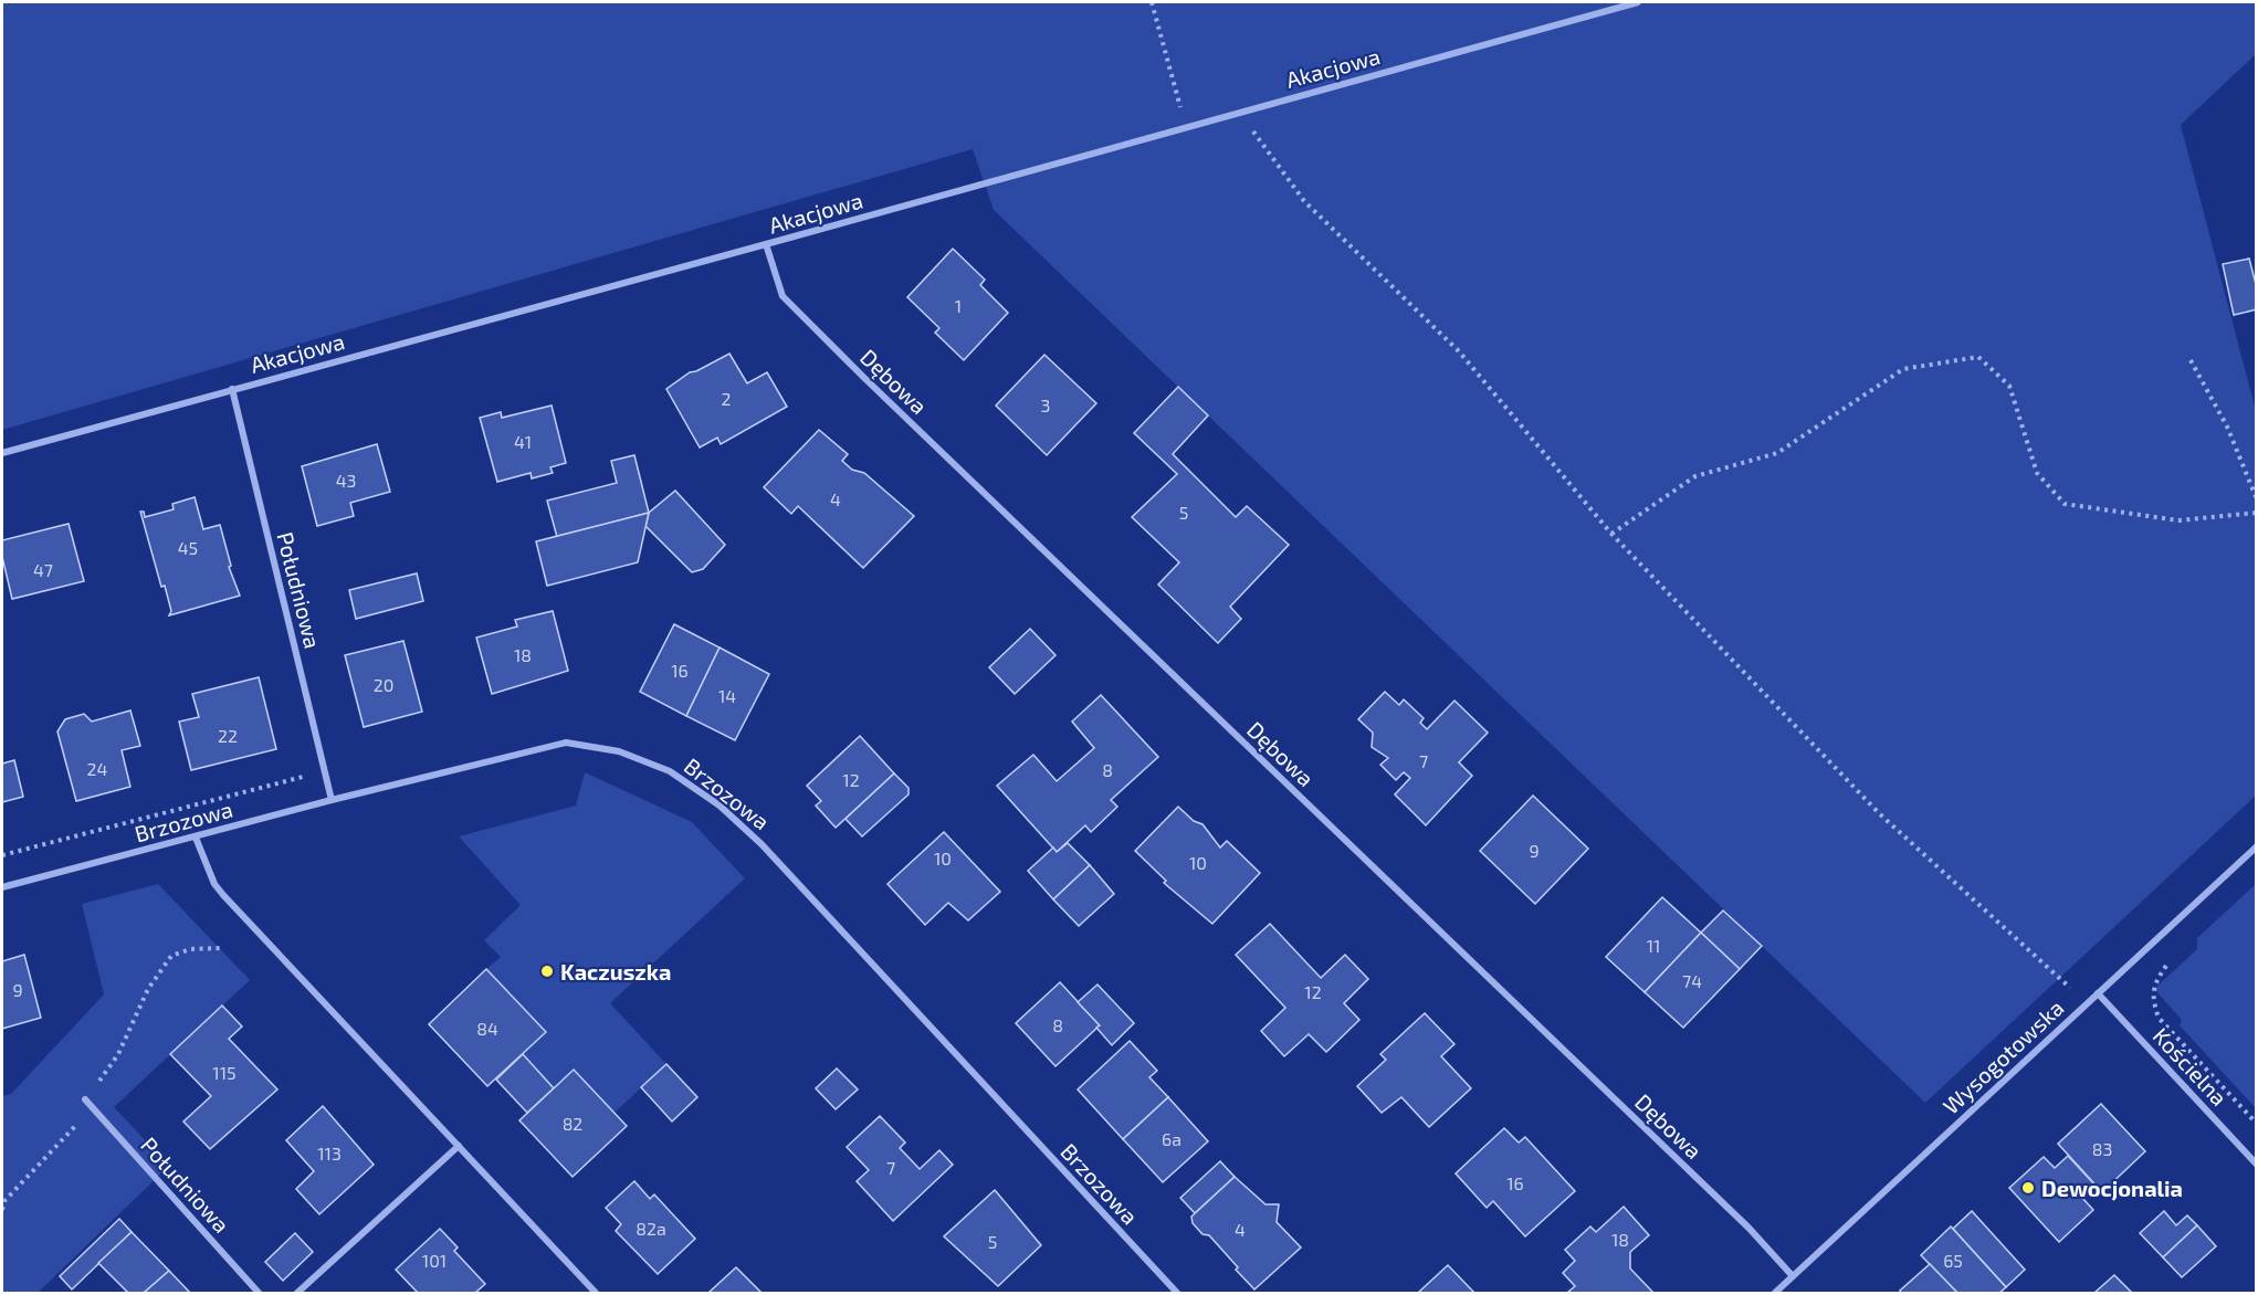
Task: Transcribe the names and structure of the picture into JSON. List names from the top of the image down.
{
  "streets": {
    "street": [
      "Akacjowa",
      "Dębowa",
      "Południowa",
      "Brzozowa",
      "Wysogotowska",
      "Kościelna"
    ]
  },
  "crossings": [
    ["Akacjowa", "Dębowa"],
    ["Akacjowa", "Południowa"],
    ["Dębowa", "Wysogotowska"],
    ["Południowa", "Brzozowa"],
    ["Wysogotowska", "Kościelna"]
  ],
  "places": ["Kaczuszka", "Dewocjonalia"],
  "house_numbers": [
    "1",
    "2",
    "3",
    "41",
    "43",
    "4",
    "5",
    "45",
    "47",
    "18",
    "16",
    "20",
    "14",
    "22",
    "7",
    "24",
    "8",
    "12",
    "9",
    "10",
    "10",
    "11",
    "74",
    "9",
    "12",
    "8",
    "84",
    "115",
    "82",
    "6a",
    "83",
    "113",
    "7",
    "16",
    "82a",
    "4",
    "18",
    "5",
    "101",
    "65"
  ]
}
